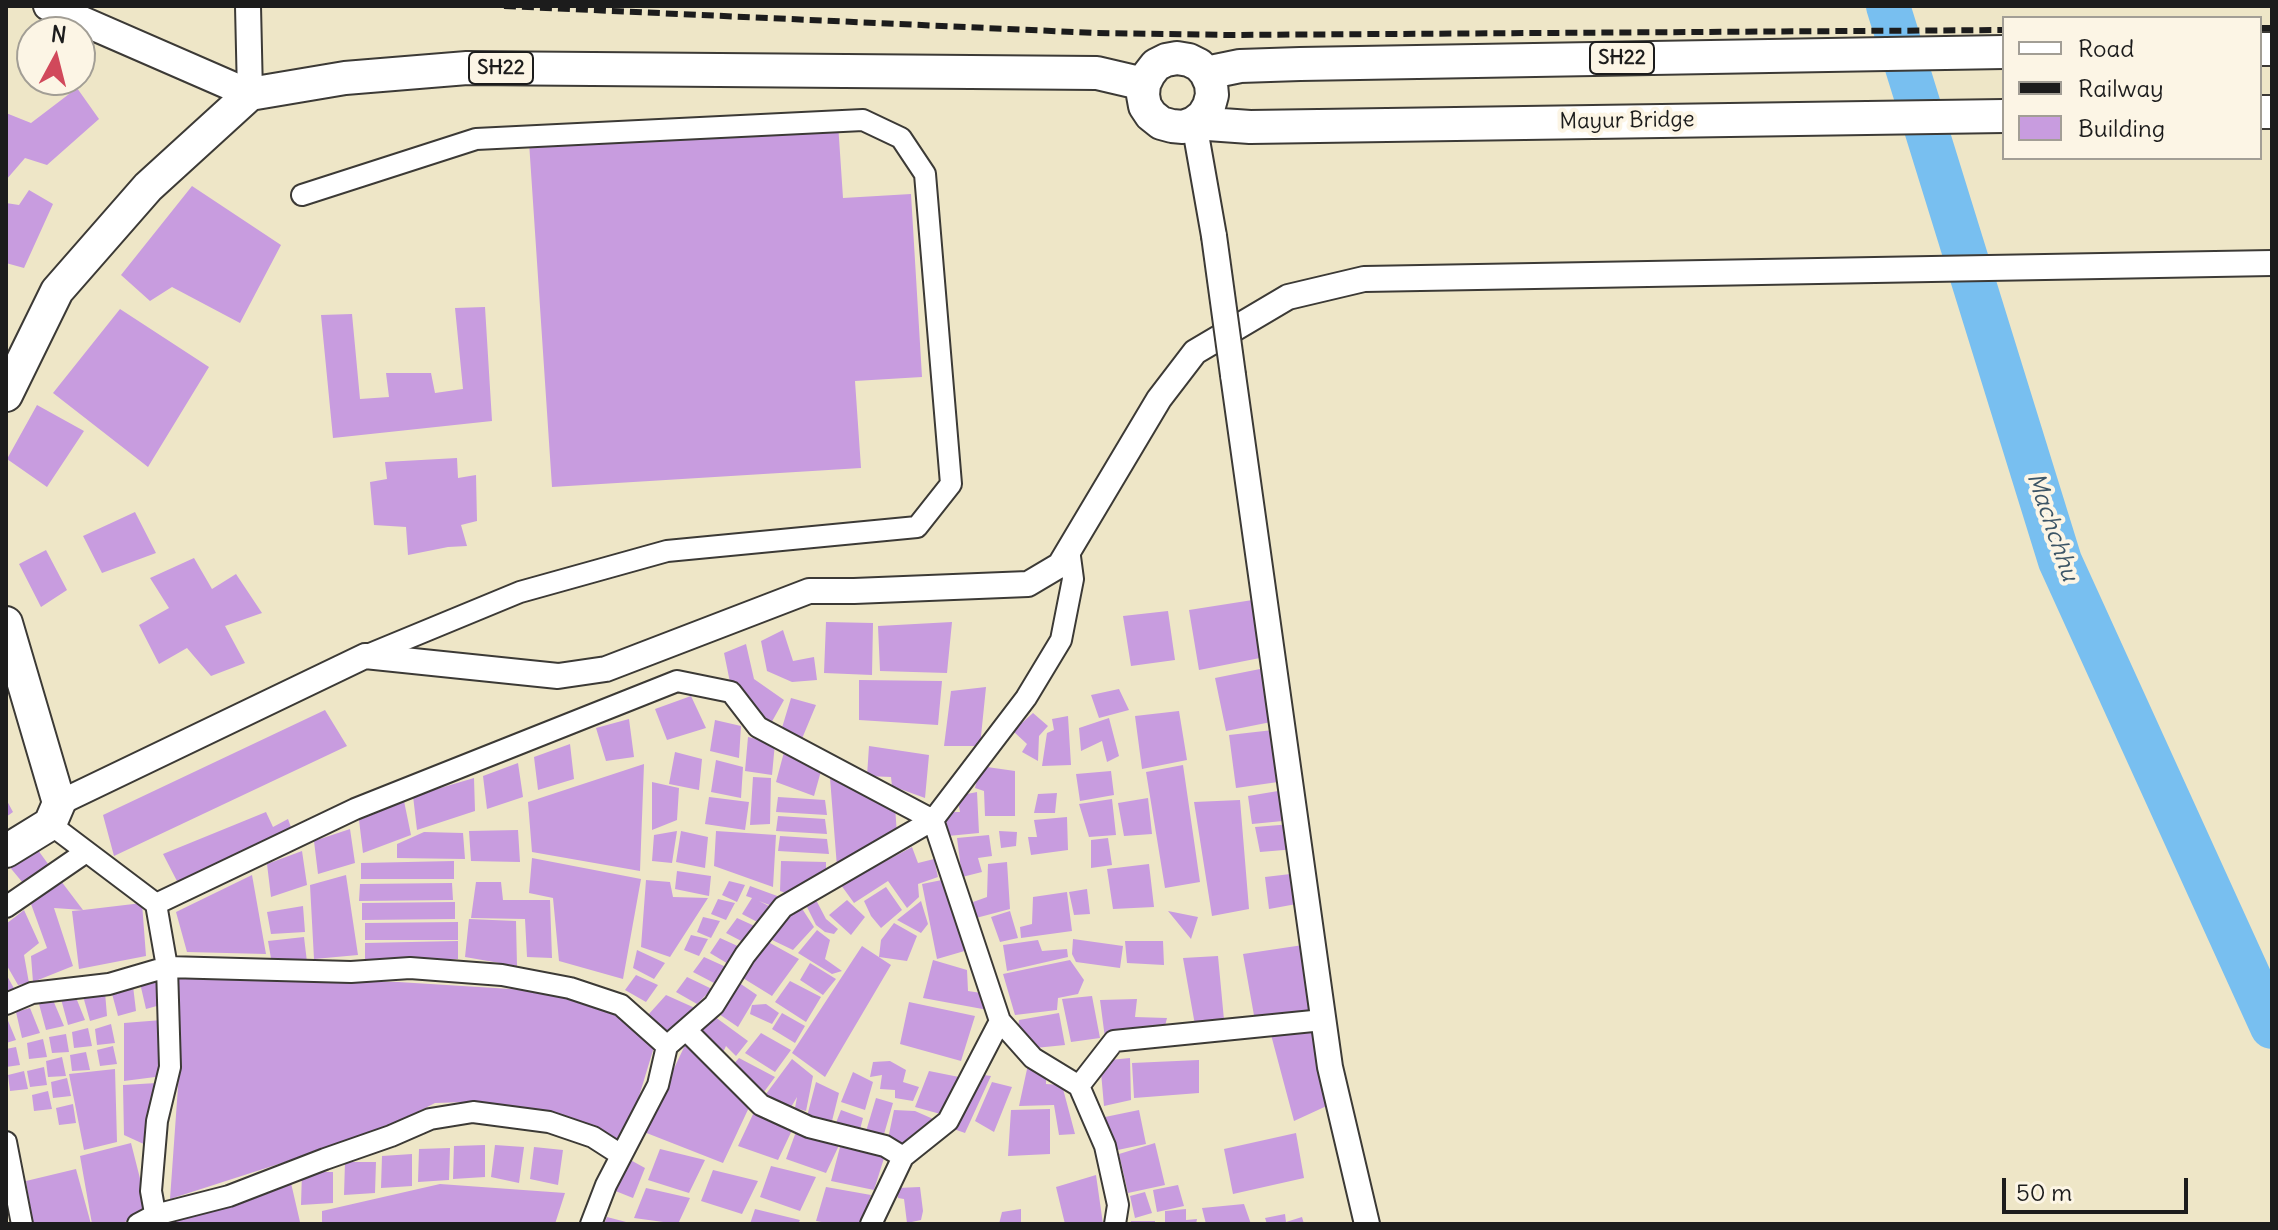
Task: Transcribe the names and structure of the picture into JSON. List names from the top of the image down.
{
  "streets": {
    "main road": ["SH22", "Mayur Bridge"]
  },
  "crossings": [
    ["SH22", "Mayur Bridge"]
  ],
  "water": ["Machchhu"],
  "legend": ["Road", "Railway", "Building"],
  "scale_bar": "50 m",
  "north": "top"
}
